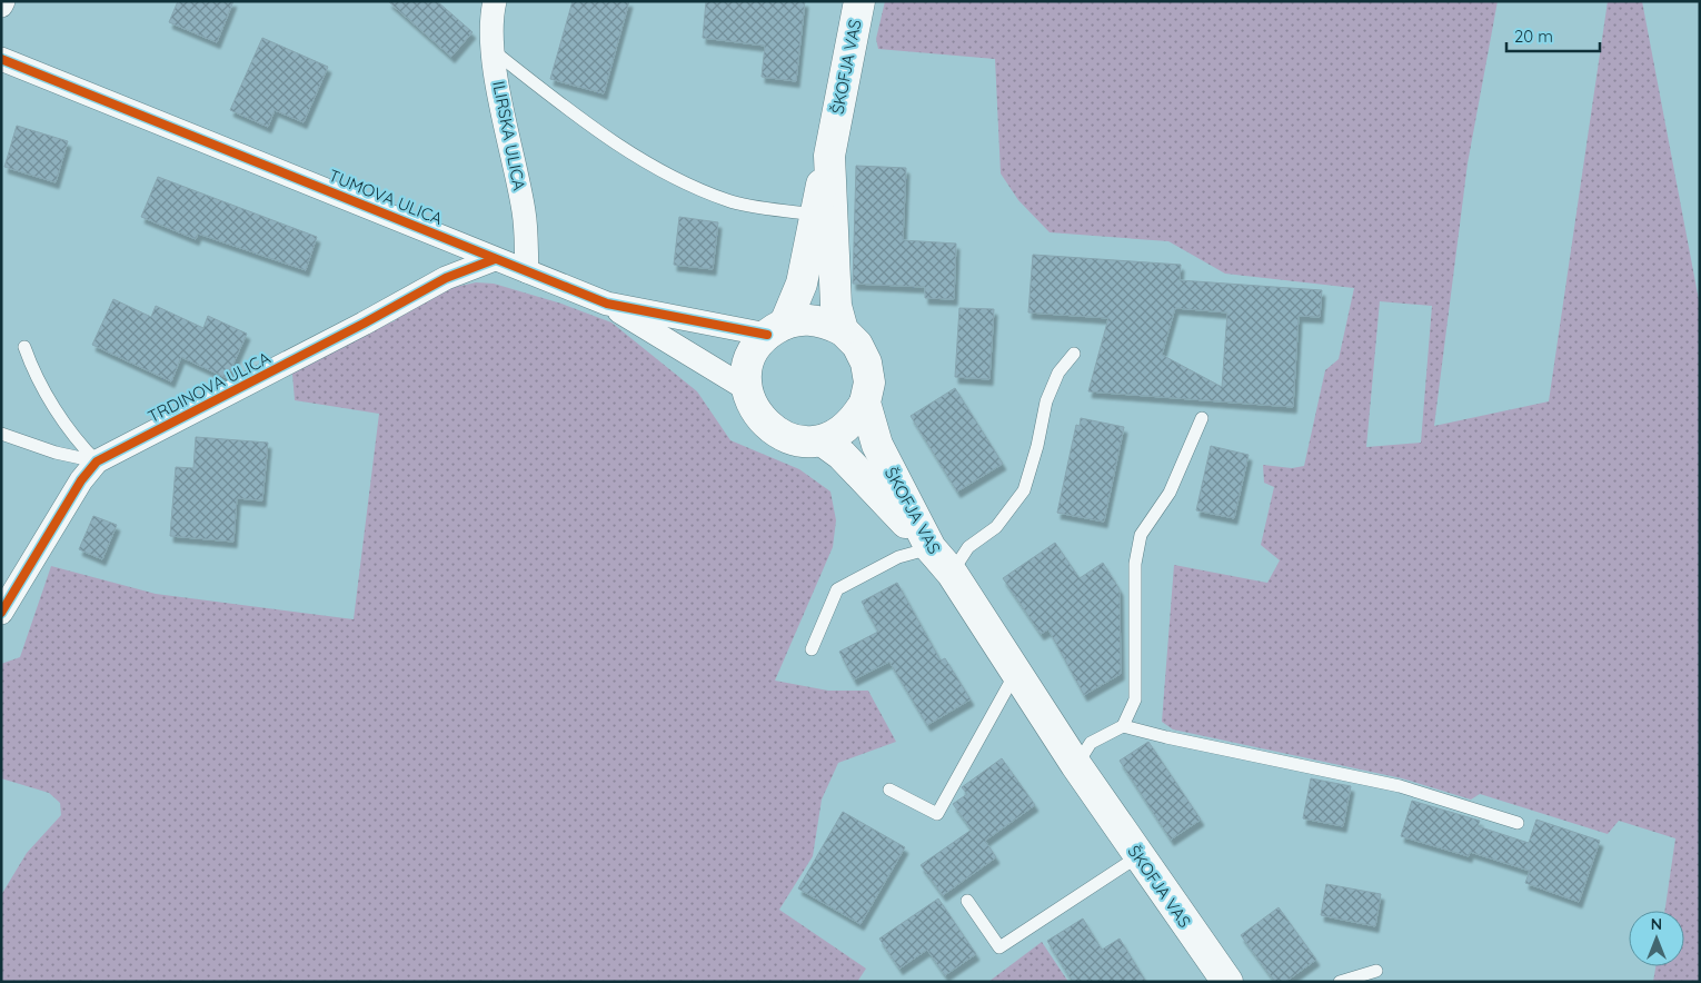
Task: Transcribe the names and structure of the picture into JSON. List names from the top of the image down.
{
  "streets": {
    "main road": ["ŠKOFJA VAS"],
    "street": ["ILIRSKA ULICA", "TUMOVA ULICA", "TRDINOVA ULICA"]
  },
  "crossings": [
    ["ŠKOFJA VAS", "TUMOVA ULICA"],
    ["ILIRSKA ULICA", "TUMOVA ULICA"],
    ["TUMOVA ULICA", "TRDINOVA ULICA"]
  ],
  "scale_bar": "20 m",
  "north": "top"
}
